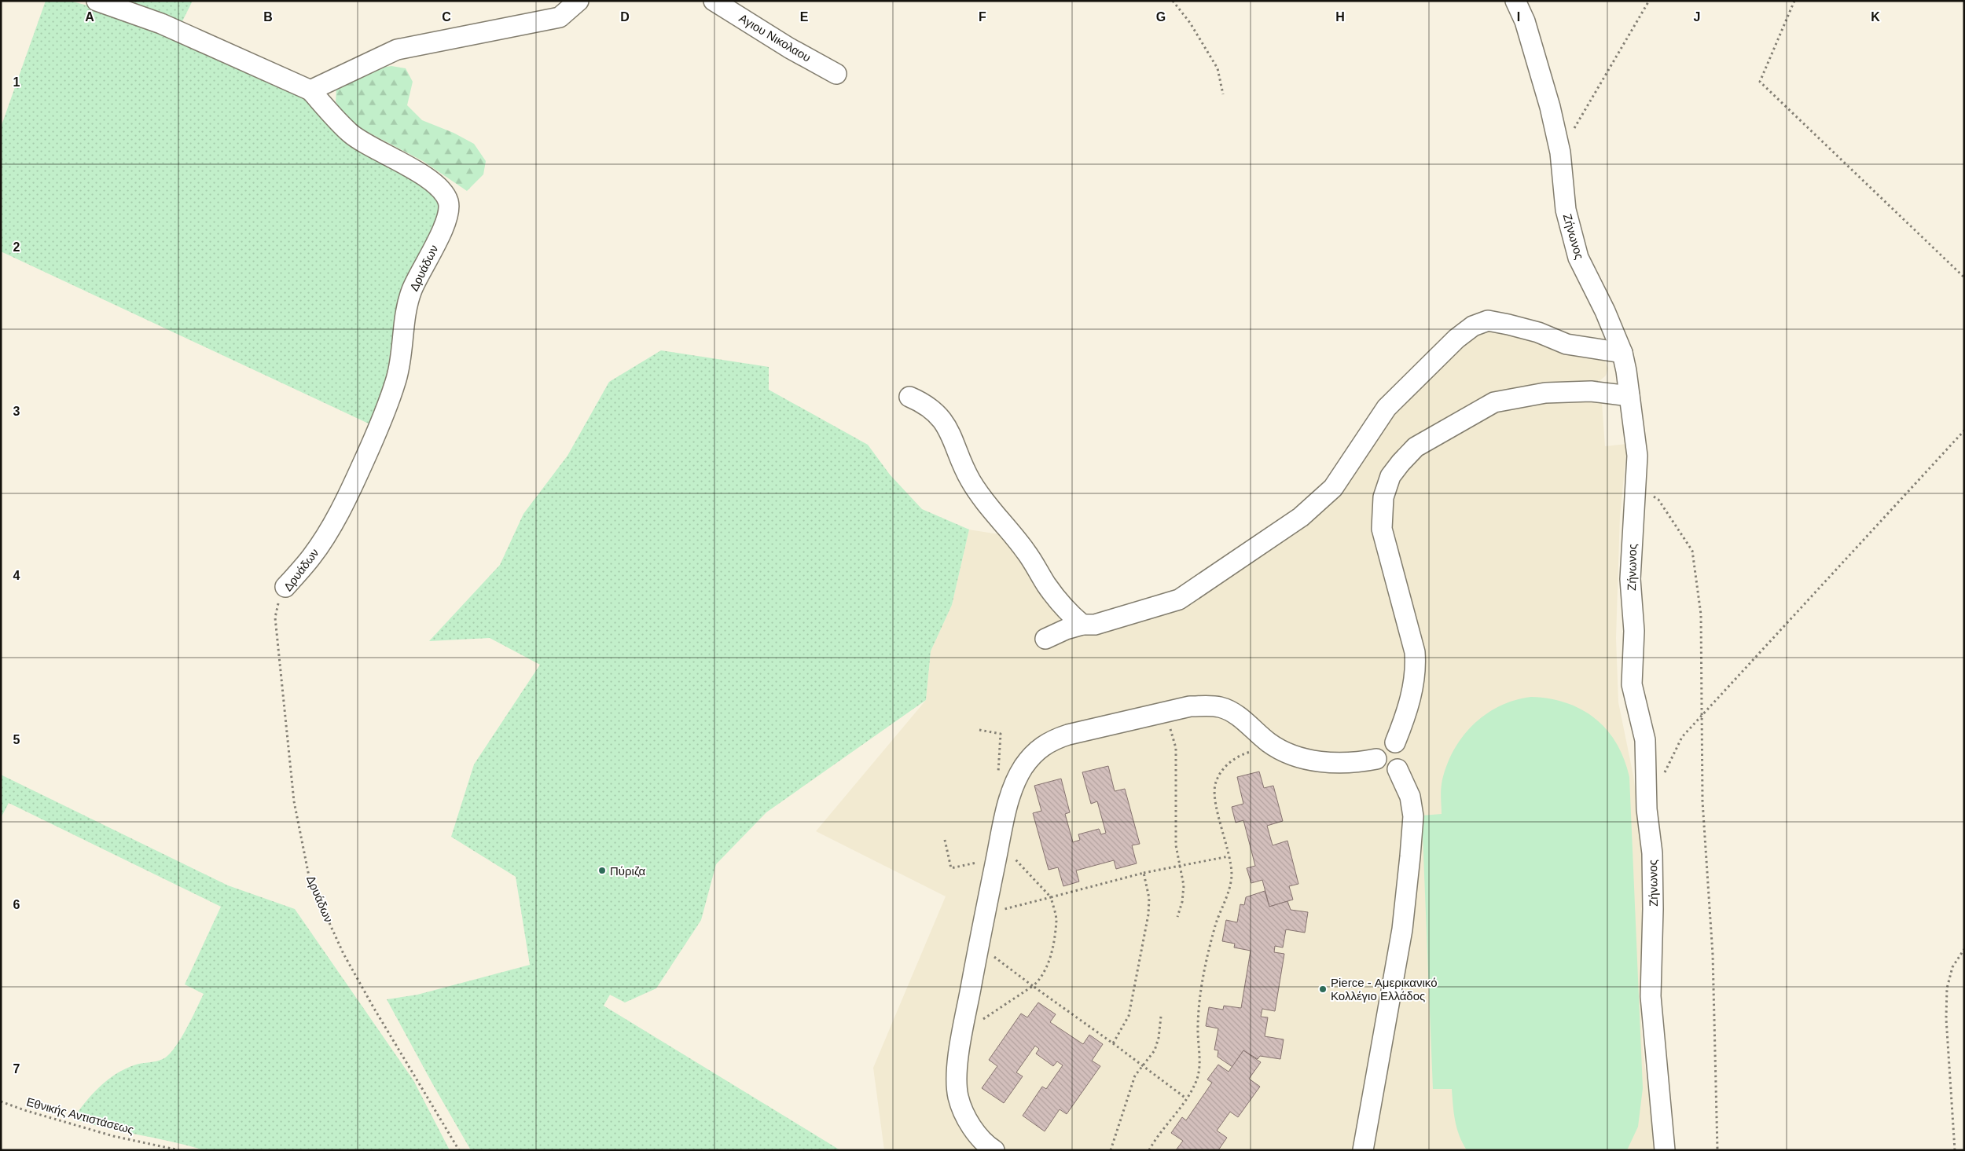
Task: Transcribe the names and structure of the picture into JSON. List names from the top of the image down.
{
  "streets": {
    "street": ["Αγιου Νικολαου", "Ζήνωνος", "Δρυάδων"],
    "path": ["Εθνικής Αντιστάσεως"]
  },
  "places": ["Πύριζα", "Pierce - Αμερικανικό Κολλέγιο Ελλάδος"],
  "grid": {
    "columns": [
      "A",
      "B",
      "C",
      "D",
      "E",
      "F",
      "G",
      "H",
      "I",
      "J",
      "K"
    ],
    "rows": [
      "1",
      "2",
      "3",
      "4",
      "5",
      "6",
      "7"
    ]
  }
}
